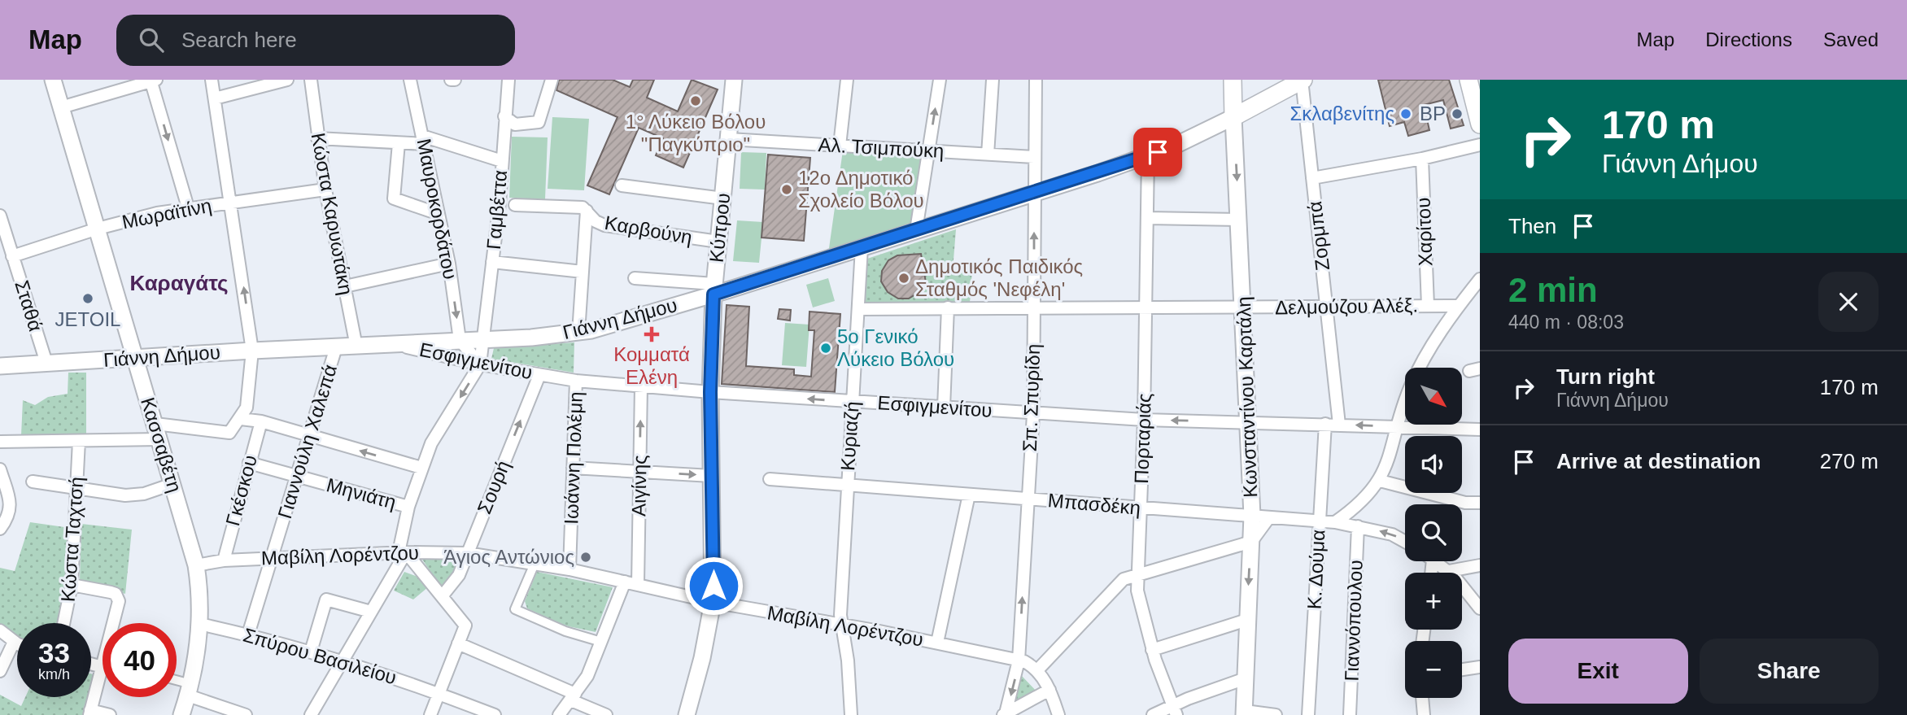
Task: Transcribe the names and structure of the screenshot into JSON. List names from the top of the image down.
{
  "streets": {
    "main road": ["Γιάννη Δήμου", "Κωνσταντίνου Καρτάλη"],
    "street": [
      "Αλ. Τσιμπούκη",
      "Μαυροκορδάτου",
      "Γαμβέττα",
      "Μωραϊτίνη",
      "Κώστα Καρυωτάκη",
      "Κύπρου",
      "Καρβούνη",
      "Χαρίτου",
      "Ζορμπά",
      "Σταθά",
      "Δελμούζου Αλέξ.",
      "Εσφιγμενίτου",
      "Σπ. Σπυρίδη",
      "Κυριαζή",
      "Πορταριάς",
      "Γιαννούλη Χαλεπά",
      "Κασσαβέτη",
      "Ιωάννη Πολέμη",
      "Αιγίνης",
      "Σουρή",
      "Γκέσκου",
      "Μηνιάτη",
      "Μπασδέκη",
      "Κώστα Ταχτσή",
      "Μαβίλη Λορέντζου",
      "Κ. Δούμα",
      "Γιαννόπουλου",
      "Σπύρου Βασιλείου"
    ]
  },
  "crossings": [
    ["Αλ. Τσιμπούκη", "Κύπρου"],
    ["Αλ. Τσιμπούκη", "Σπ. Σπυρίδη"],
    ["Μαυροκορδάτου", "Γιάννη Δήμου"],
    ["Γαμβέττα", "Γιάννη Δήμου"],
    ["Γαμβέττα", "Εσφιγμενίτου"],
    ["Μωραϊτίνη", "Κώστα Καρυωτάκη"],
    ["Μωραϊτίνη", "Σταθά"],
    ["Μωραϊτίνη", "Κασσαβέτη"],
    ["Κώστα Καρυωτάκη", "Γιάννη Δήμου"],
    ["Κύπρου", "Καρβούνη"],
    ["Κύπρου", "Γιάννη Δήμου"],
    ["Κύπρου", "Εσφιγμενίτου"],
    ["Κύπρου", "Μαβίλη Λορέντζου"],
    ["Χαρίτου", "Δελμούζου Αλέξ."],
    ["Ζορμπά", "Δελμούζου Αλέξ."],
    ["Ζορμπά", "Γιάννη Δήμου"],
    ["Ζορμπά", "Εσφιγμενίτου"],
    ["Σταθά", "Γιάννη Δήμου"],
    ["Δελμούζου Αλέξ.", "Κωνσταντίνου Καρτάλη"],
    ["Δελμούζου Αλέξ.", "Σπ. Σπυρίδη"],
    ["Δελμούζου Αλέξ.", "Κυριαζή"],
    ["Δελμούζου Αλέξ.", "Πορταριάς"],
    ["Γιάννη Δήμου", "Εσφιγμενίτου"],
    ["Γιάννη Δήμου", "Κωνσταντίνου Καρτάλη"],
    ["Γιάννη Δήμου", "Σπ. Σπυρίδη"],
    ["Γιάννη Δήμου", "Κυριαζή"],
    ["Γιάννη Δήμου", "Πορταριάς"],
    ["Γιάννη Δήμου", "Γιαννούλη Χαλεπά"],
    ["Γιάννη Δήμου", "Κασσαβέτη"],
    ["Εσφιγμενίτου", "Κωνσταντίνου Καρτάλη"],
    ["Εσφιγμενίτου", "Σπ. Σπυρίδη"],
    ["Εσφιγμενίτου", "Κυριαζή"],
    ["Εσφιγμενίτου", "Πορταριάς"],
    ["Εσφιγμενίτου", "Ιωάννη Πολέμη"],
    ["Εσφιγμενίτου", "Αιγίνης"],
    ["Εσφιγμενίτου", "Σουρή"],
    ["Εσφιγμενίτου", "Κ. Δούμα"],
    ["Κωνσταντίνου Καρτάλη", "Μπασδέκη"],
    ["Σπ. Σπυρίδη", "Μπασδέκη"],
    ["Σπ. Σπυρίδη", "Μαβίλη Λορέντζου"],
    ["Κυριαζή", "Μπασδέκη"],
    ["Κυριαζή", "Μαβίλη Λορέντζου"],
    ["Πορταριάς", "Μπασδέκη"],
    ["Γιαννούλη Χαλεπά", "Μηνιάτη"],
    ["Γιαννούλη Χαλεπά", "Μαβίλη Λορέντζου"],
    ["Γιαννούλη Χαλεπά", "Σπύρου Βασιλείου"],
    ["Κασσαβέτη", "Μαβίλη Λορέντζου"],
    ["Κασσαβέτη", "Σπύρου Βασιλείου"],
    ["Ιωάννη Πολέμη", "Μαβίλη Λορέντζου"],
    ["Αιγίνης", "Μαβίλη Λορέντζου"],
    ["Σουρή", "Μαβίλη Λορέντζου"],
    ["Γκέσκου", "Μηνιάτη"],
    ["Γκέσκου", "Μαβίλη Λορέντζου"],
    ["Μπασδέκη", "Κ. Δούμα"],
    ["Μπασδέκη", "Γιαννόπουλου"]
  ],
  "one_way": ["Αιγίνης"],
  "districts": ["Καραγάτς"],
  "places": {
    "other": [
      "1° Λύκειο Βόλου \"Παγκύπριο\"",
      "Σκλαβενίτης",
      "BP",
      "12ο Δημοτικό Σχολείο Βόλου",
      "Δημοτικός Παιδικός Σταθμός 'Νεφέλη'",
      "JETOIL",
      "5ο Γενικό Λύκειο Βόλου",
      "Άγιος Αντώνιος"
    ],
    "health": ["Κομματά Ελένη"]
  },
  "north": "bottom right",
  "page": {
    "header": "Map",
    "search": "Search here",
    "nav": ["Map", "Directions", "Saved"],
    "turn": ["170 m", "Γιάννη Δήμου"],
    "then": "Then",
    "heading": ["2 min", "440 m · 08:03"],
    "list": [
      {
        "name": "Turn right",
        "note": "Γιάννη Δήμου",
        "value": "170 m"
      },
      {
        "name": "Arrive at destination",
        "value": "270 m"
      }
    ],
    "map_buttons": ["+", "−"],
    "speed": "33 km/h",
    "limit": "40",
    "buttons": ["Exit", "Share"]
  }
}
